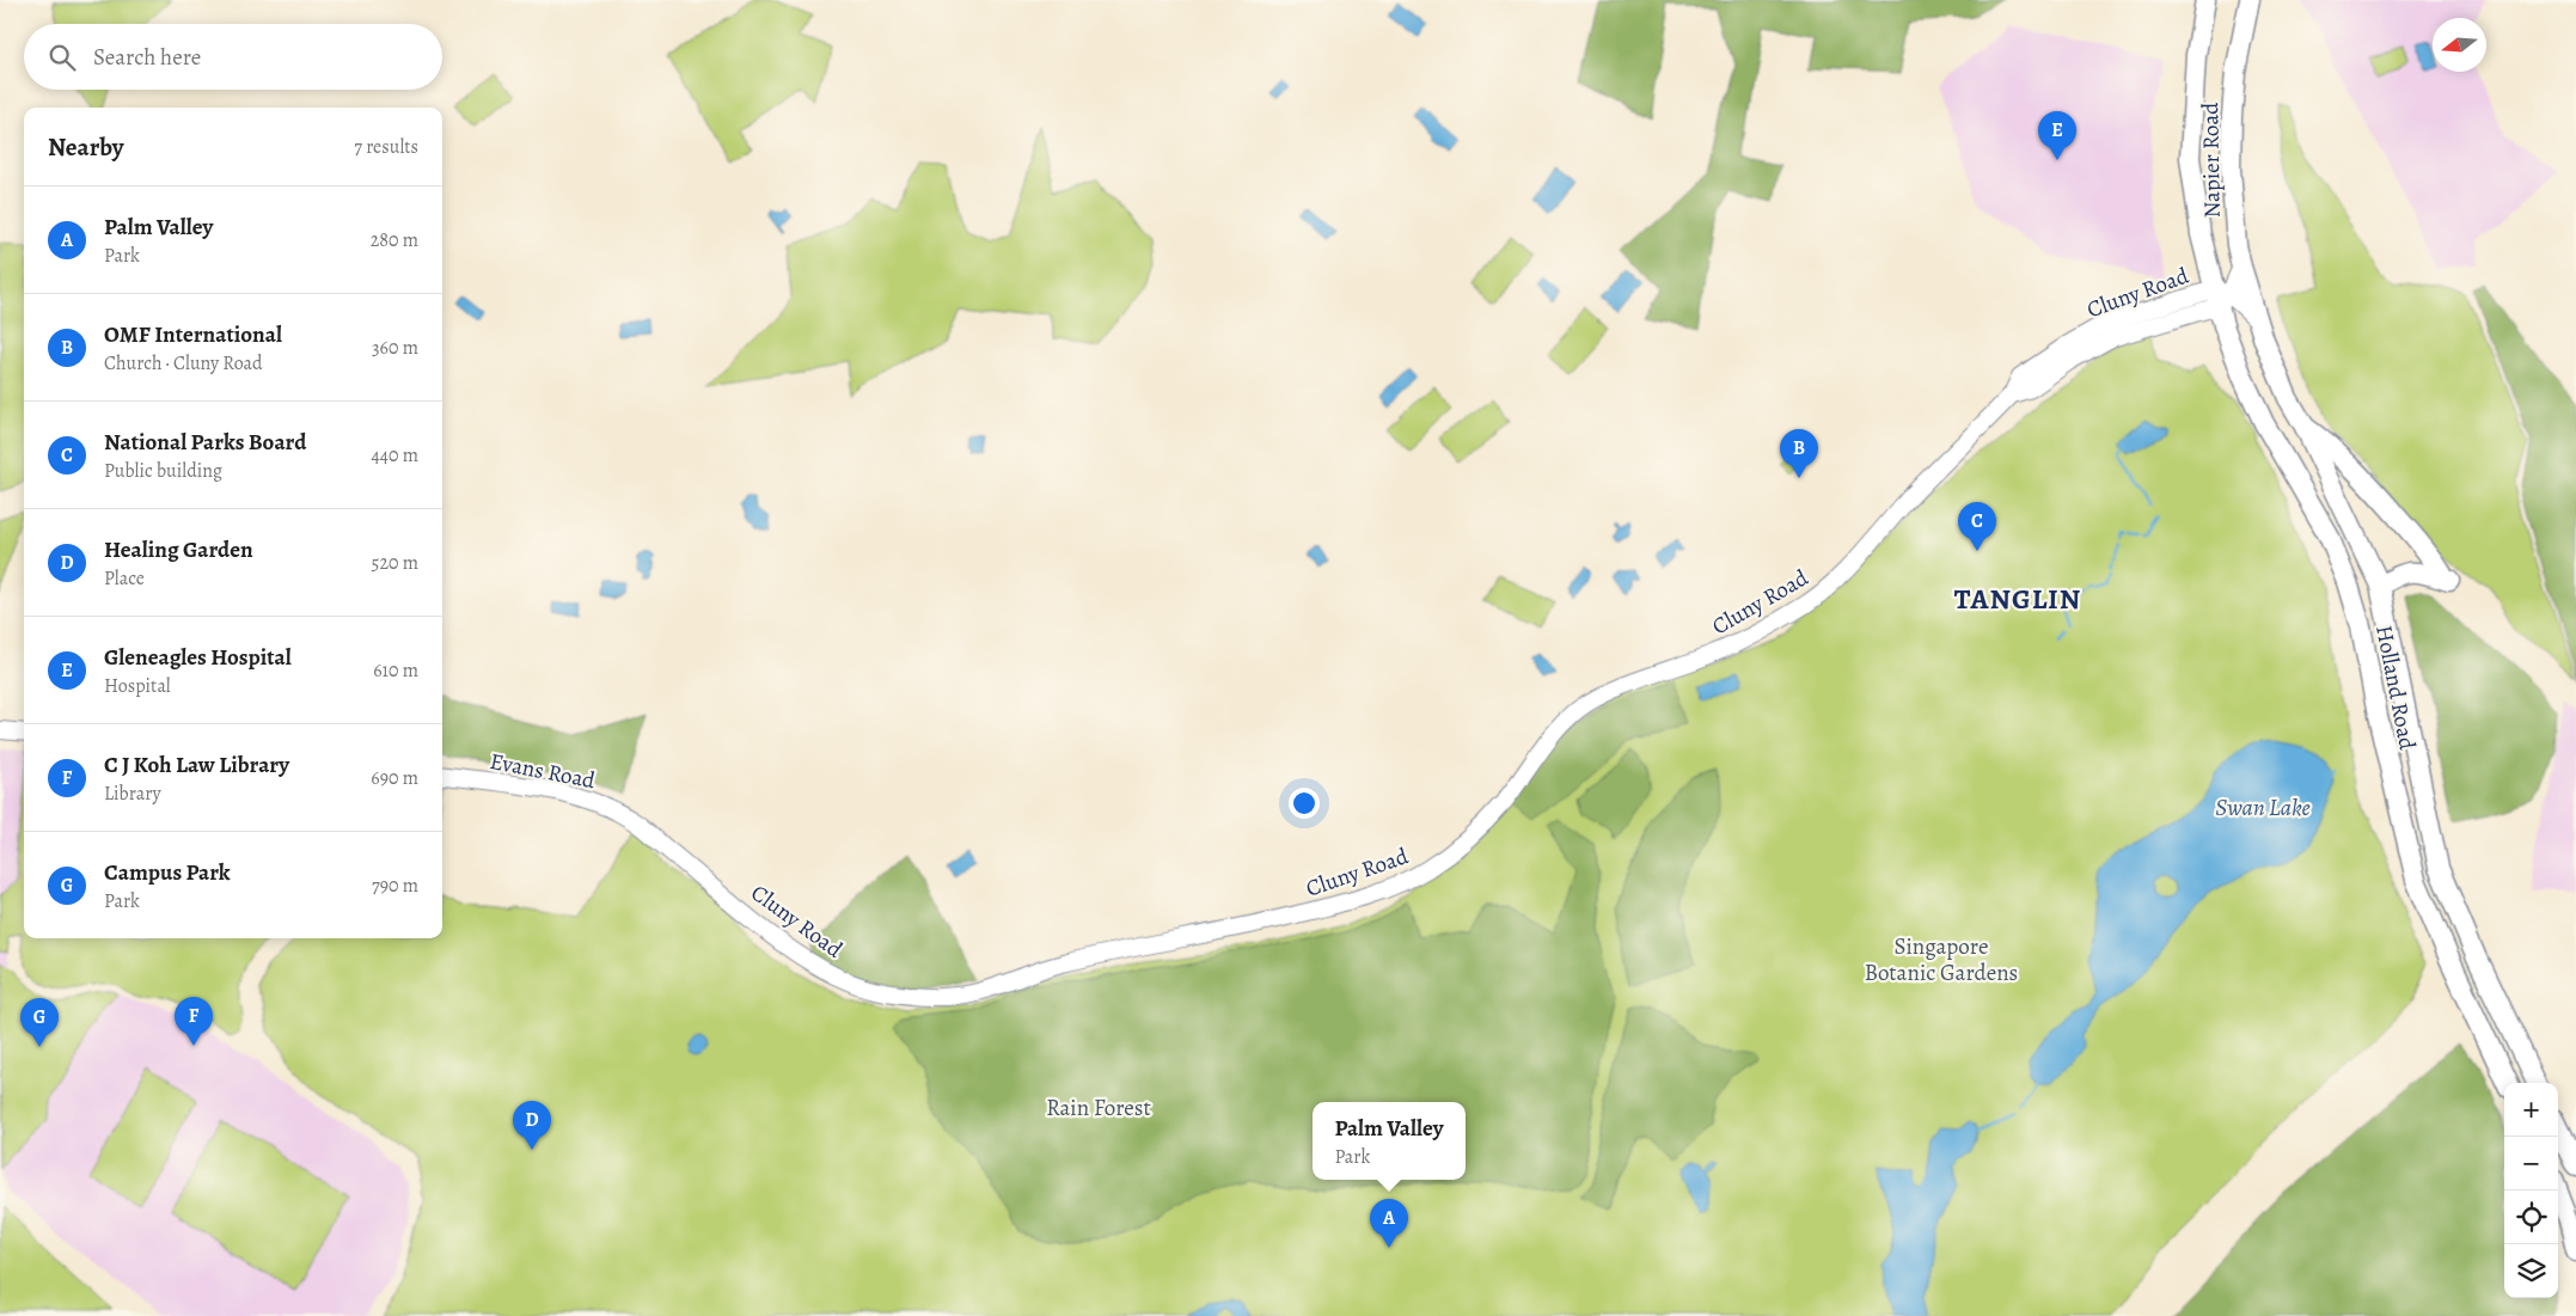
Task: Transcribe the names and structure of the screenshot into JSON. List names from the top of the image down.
{
  "streets": {
    "main road": ["Napier Road", "Holland Road"],
    "street": ["Cluny Road", "Evans Road"]
  },
  "crossings": [
    ["Napier Road", "Cluny Road"],
    ["Napier Road", "Holland Road"],
    ["Cluny Road", "Holland Road"],
    ["Cluny Road", "Evans Road"]
  ],
  "districts": ["TANGLIN"],
  "water": ["Swan Lake"],
  "parks": ["Singapore Botanic Gardens", "Rain Forest"],
  "north": "left",
  "page": {
    "search": "Search here",
    "heading": ["Nearby", "7 results"],
    "pins": [
      "E",
      "B",
      "C",
      "F",
      "G",
      "D",
      "A"
    ],
    "list": [
      {
        "mark": "A",
        "name": "Palm Valley",
        "note": "Park",
        "value": "280 m"
      },
      {
        "mark": "B",
        "name": "OMF International",
        "note": "Church · Cluny Road",
        "value": "360 m"
      },
      {
        "mark": "C",
        "name": "National Parks Board",
        "note": "Public building",
        "value": "440 m"
      },
      {
        "mark": "D",
        "name": "Healing Garden",
        "note": "Place",
        "value": "520 m"
      },
      {
        "mark": "E",
        "name": "Gleneagles Hospital",
        "note": "Hospital",
        "value": "610 m"
      },
      {
        "mark": "F",
        "name": "C J Koh Law Library",
        "note": "Library",
        "value": "690 m"
      },
      {
        "mark": "G",
        "name": "Campus Park",
        "note": "Park",
        "value": "790 m"
      }
    ],
    "map_buttons": ["+", "−"],
    "popup": ["Palm Valley", "Park"]
  }
}
